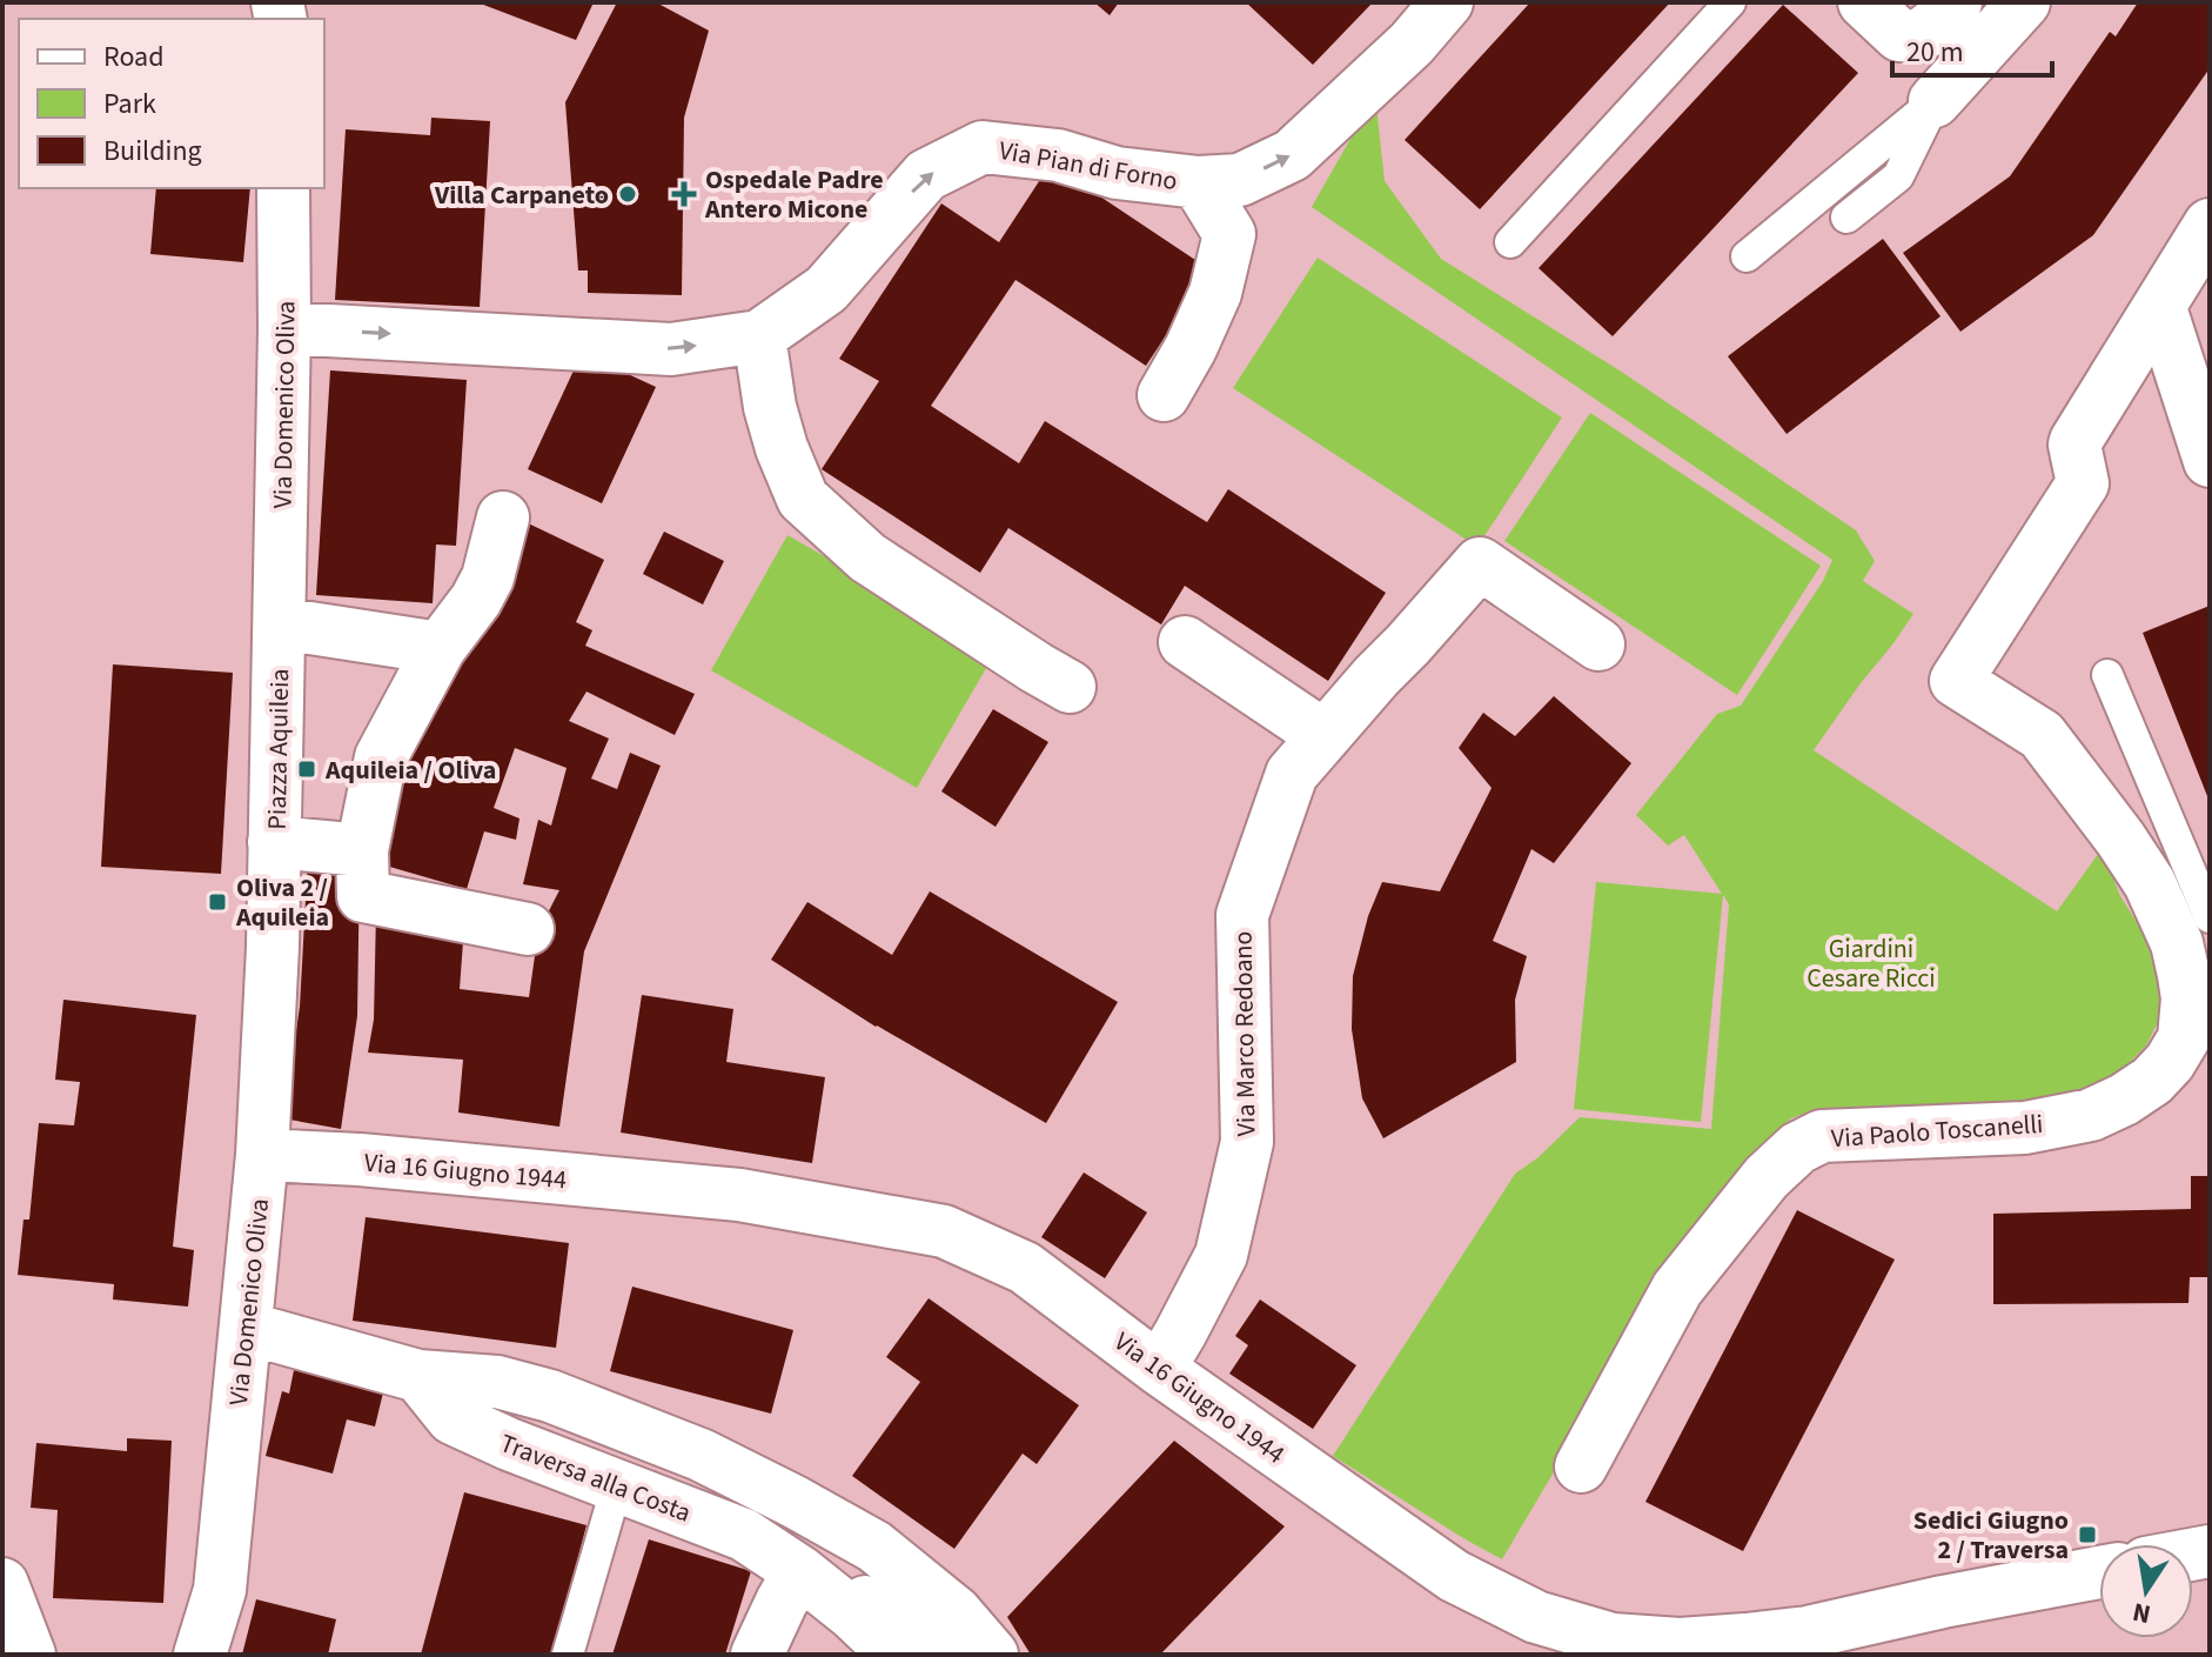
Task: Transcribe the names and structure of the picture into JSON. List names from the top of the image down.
{
  "streets": {
    "street": [
      "Via Pian di Forno",
      "Via Domenico Oliva",
      "Piazza Aquileia",
      "Via Marco Redoano",
      "Via Paolo Toscanelli",
      "Via 16 Giugno 1944",
      "Traversa alla Costa"
    ]
  },
  "crossings": [
    ["Via Pian di Forno", "Via Domenico Oliva"],
    ["Via Domenico Oliva", "Piazza Aquileia"],
    ["Via Domenico Oliva", "Via 16 Giugno 1944"],
    ["Via Marco Redoano", "Via 16 Giugno 1944"]
  ],
  "one_way": ["Via Pian di Forno"],
  "parks": ["Giardini Cesare Ricci"],
  "places": {
    "other": ["Villa Carpaneto"],
    "health": ["Ospedale Padre Antero Micone"],
    "transit": ["Aquileia / Oliva", "Oliva 2 / Aquileia", "Sedici Giugno 2 / Traversa"]
  },
  "legend": ["Road", "Park", "Building"],
  "scale_bar": "20 m",
  "north": "bottom"
}
